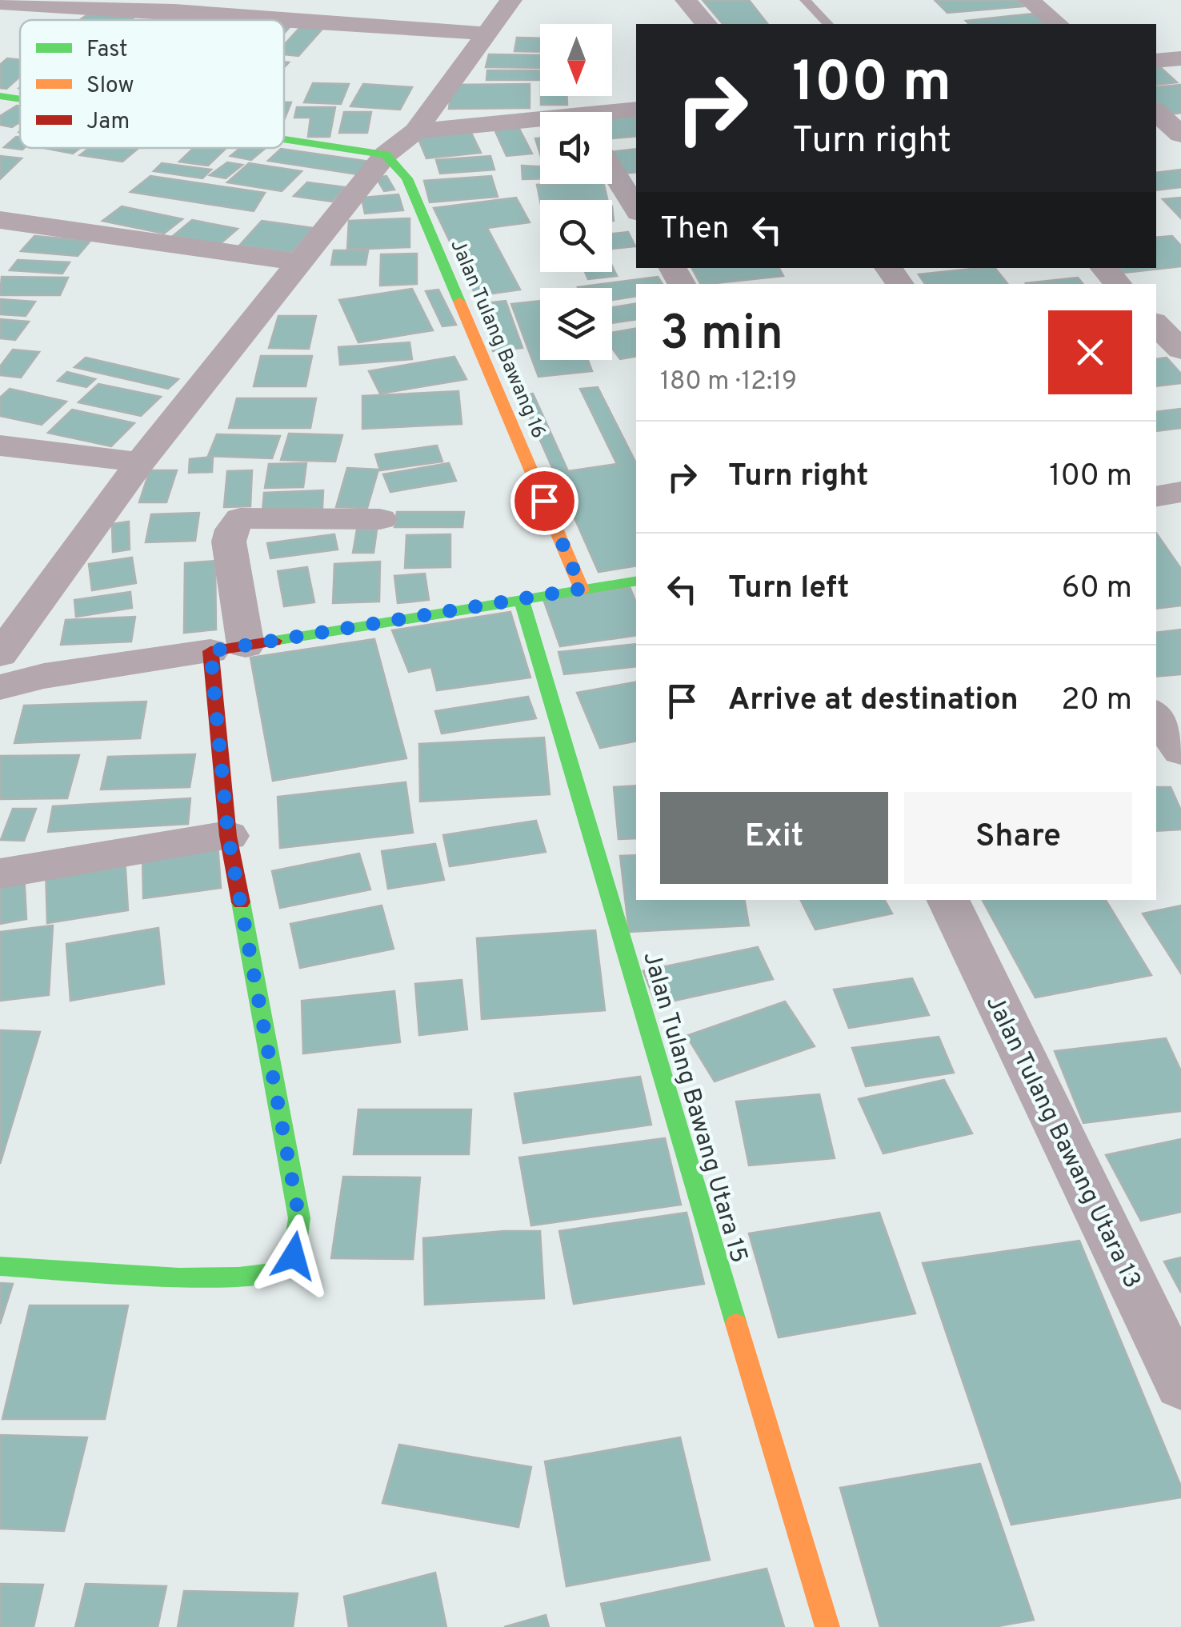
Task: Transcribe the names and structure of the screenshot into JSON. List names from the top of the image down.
{
  "streets": {
    "street": ["Jalan Tulang Bawang 16", "Jalan Tulang Bawang Utara 15", "Jalan Tulang Bawang Utara 13"]
  },
  "legend": ["Fast", "Slow", "Jam"],
  "north": "bottom",
  "page": {
    "turn": ["100 m", "Turn right"],
    "then": "Then",
    "heading": ["3 min", "180 m · 12:19"],
    "list": [
      {
        "name": "Turn right",
        "value": "100 m"
      },
      {
        "name": "Turn left",
        "value": "60 m"
      },
      {
        "name": "Arrive at destination",
        "value": "20 m"
      }
    ],
    "buttons": ["Exit", "Share"]
  }
}
